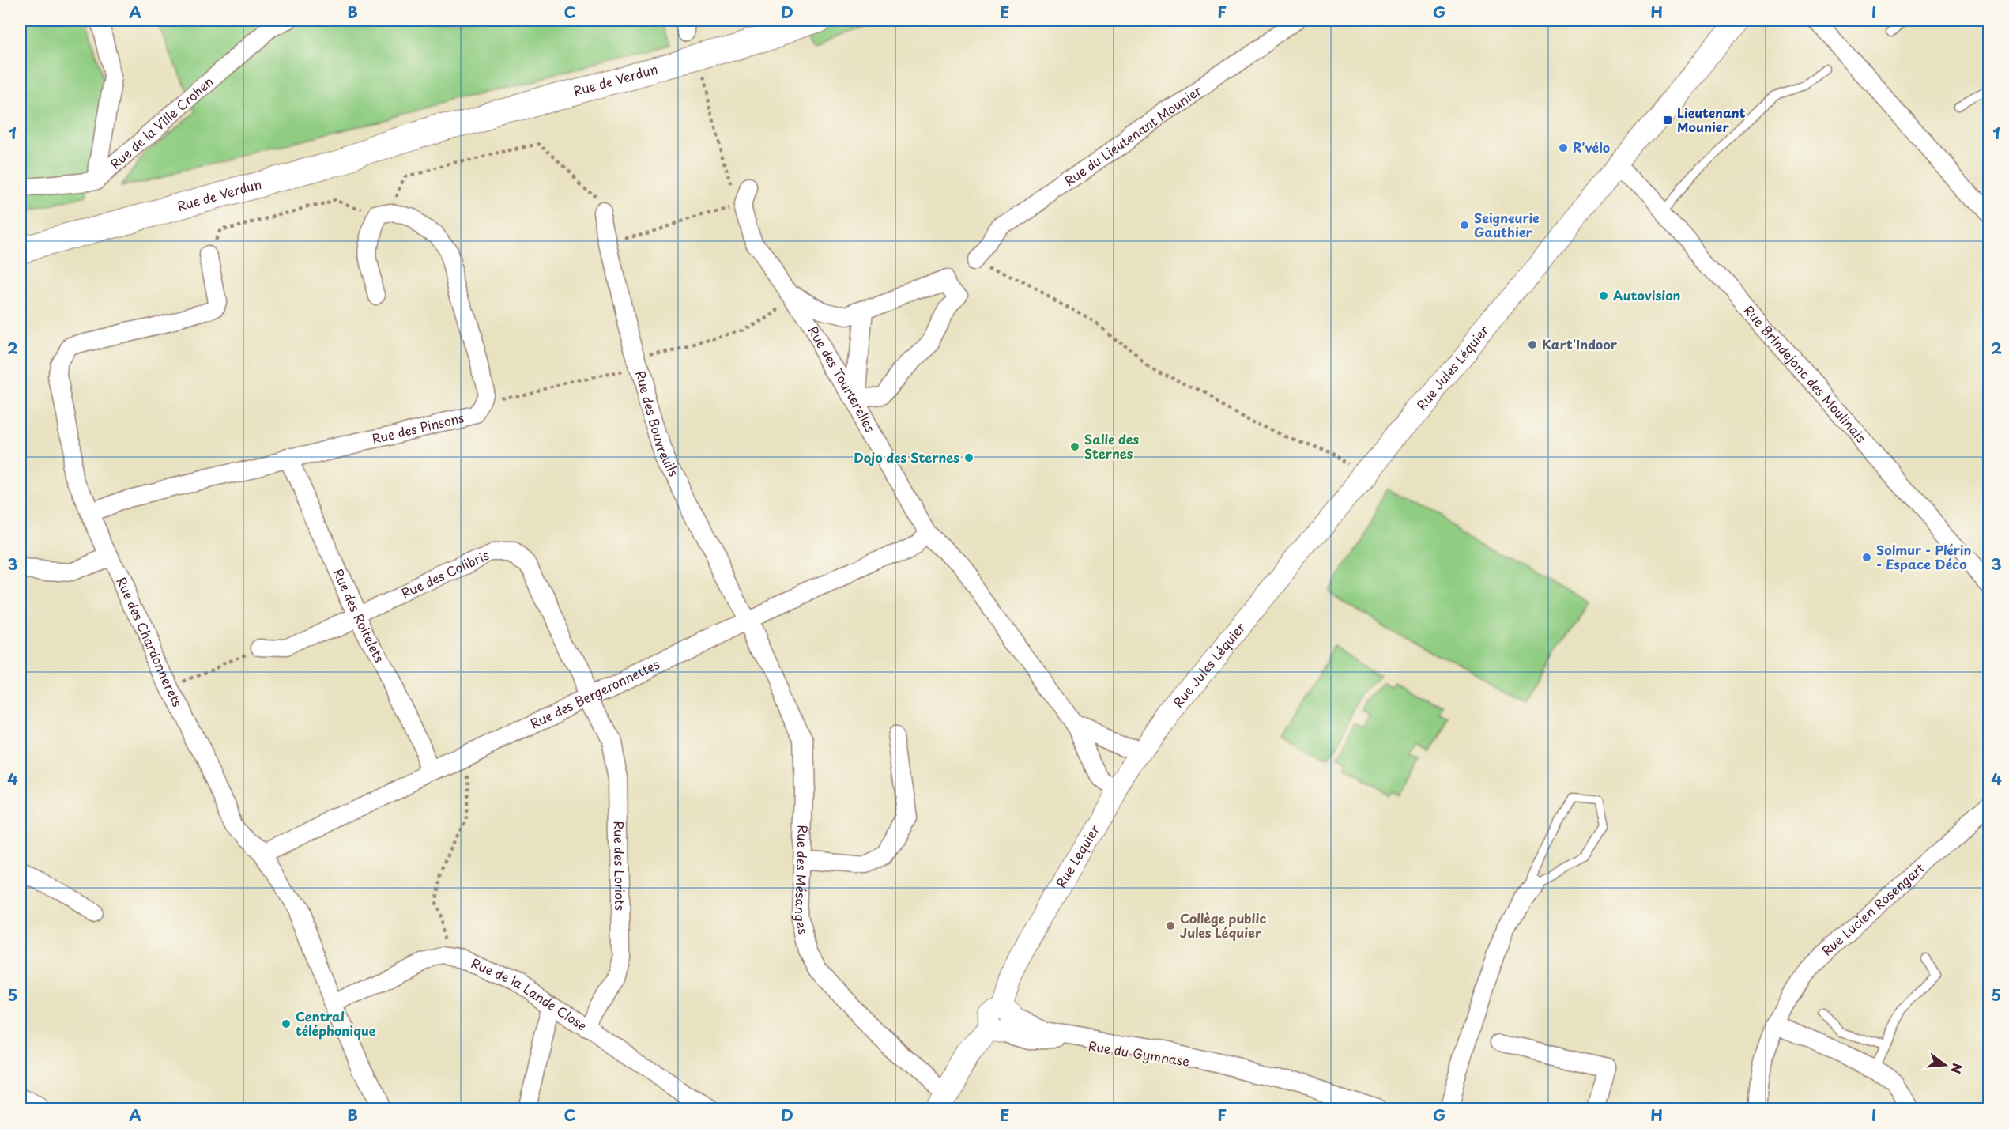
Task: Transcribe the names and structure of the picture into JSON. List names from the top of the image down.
{
  "streets": {
    "main road": ["Rue de Verdun"],
    "street": [
      "Rue de la Ville Crohen",
      "Rue du Lieutenant Mounier",
      "Rue Jules Léquier",
      "Rue Brindejonc des Moulinais",
      "Rue des Tourterelles",
      "Rue des Bouvreuils",
      "Rue des Pinsons",
      "Rue des Colibris",
      "Rue des Roitelets",
      "Rue des Chardonnerets",
      "Rue des Bergeronnettes",
      "Rue Lequier",
      "Rue des Loriots",
      "Rue des Mésanges",
      "Rue Lucien Rosengart",
      "Rue de la Lande Close",
      "Rue du Gymnase"
    ]
  },
  "crossings": [
    ["Rue Jules Léquier", "Rue Brindejonc des Moulinais"],
    ["Rue Jules Léquier", "Rue Lequier"],
    ["Rue des Tourterelles", "Rue des Bergeronnettes"],
    ["Rue des Tourterelles", "Rue Lequier"],
    ["Rue des Bouvreuils", "Rue des Bergeronnettes"],
    ["Rue des Bouvreuils", "Rue des Mésanges"],
    ["Rue des Pinsons", "Rue des Roitelets"],
    ["Rue des Pinsons", "Rue des Chardonnerets"],
    ["Rue des Colibris", "Rue des Roitelets"],
    ["Rue des Colibris", "Rue des Bergeronnettes"],
    ["Rue des Colibris", "Rue des Loriots"],
    ["Rue des Roitelets", "Rue des Bergeronnettes"],
    ["Rue des Chardonnerets", "Rue des Bergeronnettes"],
    ["Rue des Chardonnerets", "Rue de la Lande Close"],
    ["Rue des Bergeronnettes", "Rue des Loriots"],
    ["Rue des Bergeronnettes", "Rue des Mésanges"],
    ["Rue Lequier", "Rue des Mésanges"],
    ["Rue Lequier", "Rue du Gymnase"],
    ["Rue des Loriots", "Rue de la Lande Close"]
  ],
  "places": {
    "transit": ["Lieutenant Mounier"],
    "other": [
      "R'vélo",
      "Seigneurie Gauthier",
      "Autovision",
      "Kart'Indoor",
      "Salle des Sternes",
      "Dojo des Sternes",
      "Solmur - Plérin - Espace Déco",
      "Collège public Jules Léquier",
      "Central téléphonique"
    ]
  },
  "north": "right",
  "grid": {
    "columns": [
      "A",
      "B",
      "C",
      "D",
      "E",
      "F",
      "G",
      "H",
      "I"
    ],
    "rows": [
      "1",
      "2",
      "3",
      "4",
      "5"
    ]
  }
}
